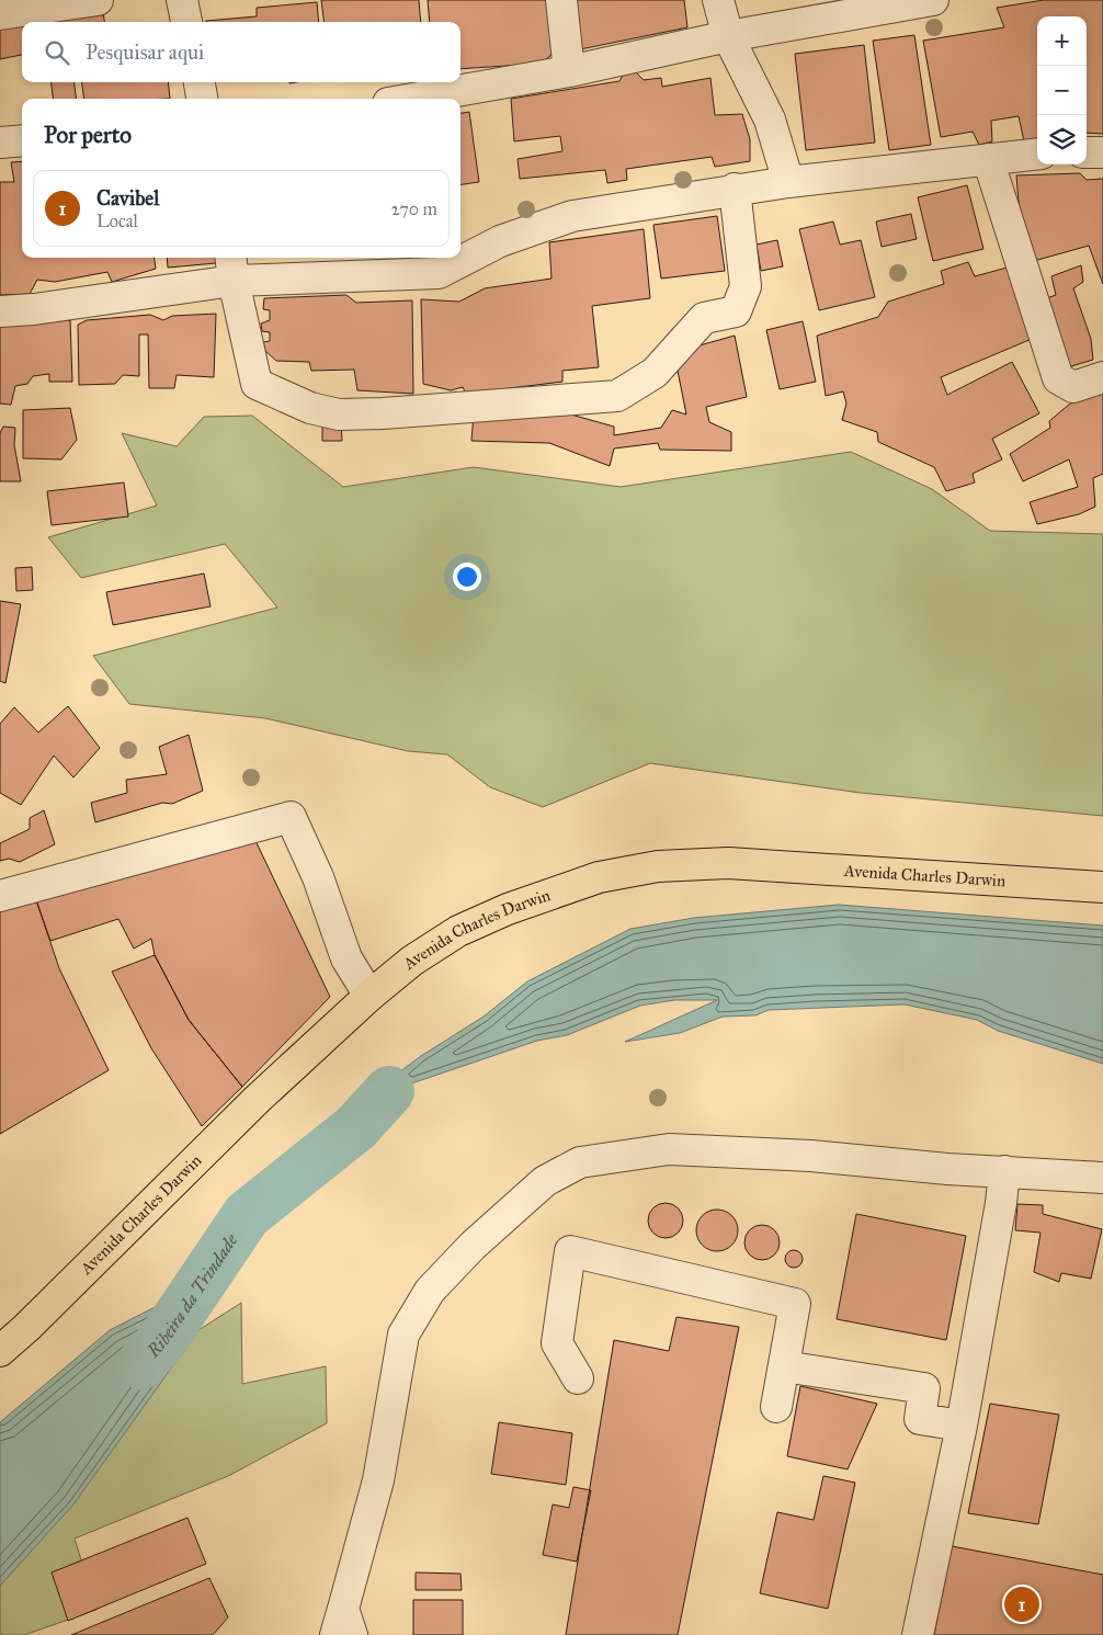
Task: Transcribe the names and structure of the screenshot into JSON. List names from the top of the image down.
{
  "streets": {
    "main road": ["Avenida Charles Darwin"]
  },
  "water": ["Ribeira da Trindade"],
  "page": {
    "map_buttons": ["+", "−"],
    "search": "Pesquisar aqui",
    "heading": "Por perto",
    "list": [
      {
        "mark": "1",
        "name": "Cavibel",
        "note": "Local",
        "value": "270 m"
      }
    ],
    "pins": "1"
  }
}
